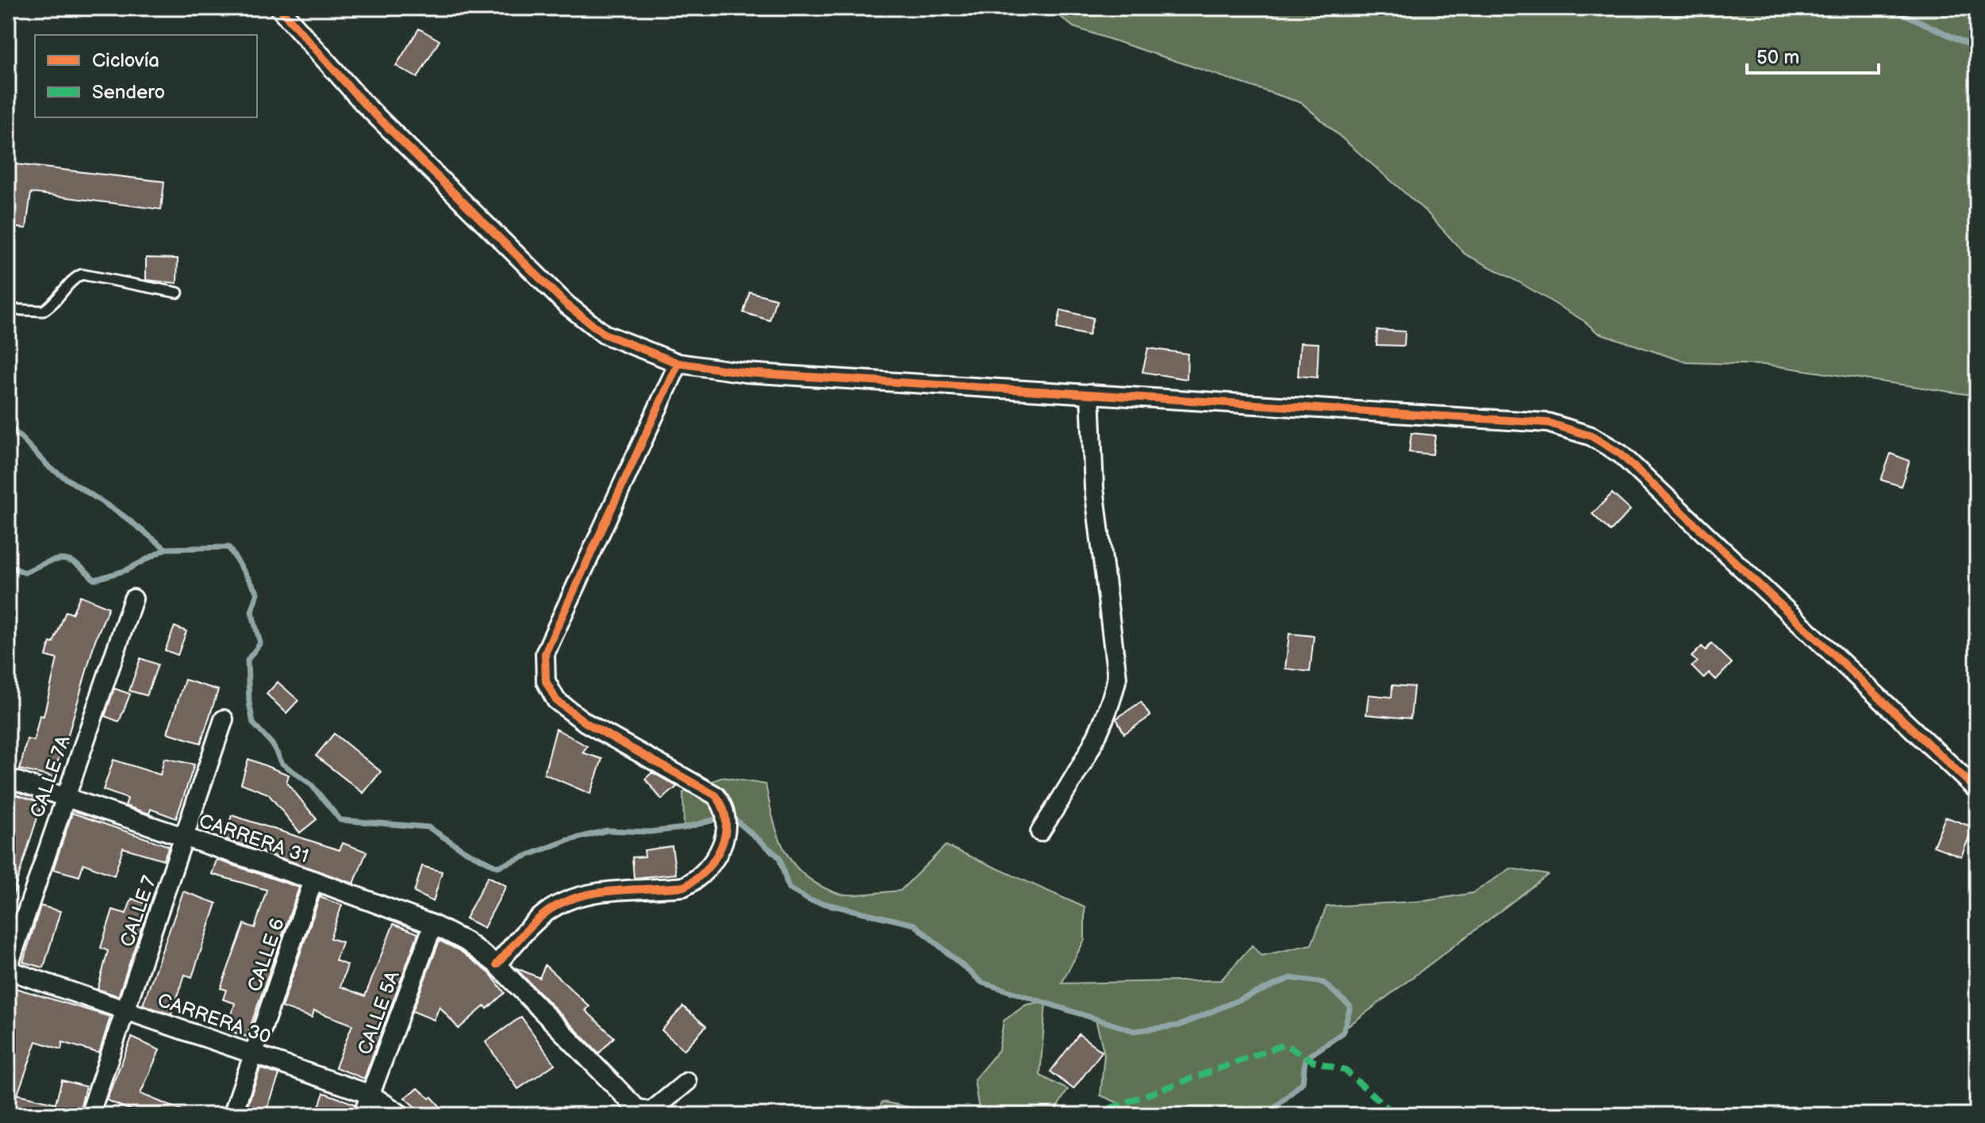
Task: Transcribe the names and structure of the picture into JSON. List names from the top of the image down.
{
  "streets": {
    "street": [
      "CALLE 7A",
      "CARRERA 31",
      "CALLE 7",
      "CALLE 6",
      "CALLE 5A",
      "CARRERA 30"
    ]
  },
  "crossings": [
    ["CALLE 7A", "CARRERA 31"],
    ["CALLE 7A", "CARRERA 30"],
    ["CARRERA 31", "CALLE 7"],
    ["CARRERA 31", "CALLE 6"],
    ["CARRERA 31", "CALLE 5A"],
    ["CALLE 7", "CARRERA 30"],
    ["CALLE 6", "CARRERA 30"],
    ["CALLE 5A", "CARRERA 30"]
  ],
  "legend": ["Ciclovía", "Sendero"],
  "scale_bar": "50 m"
}
